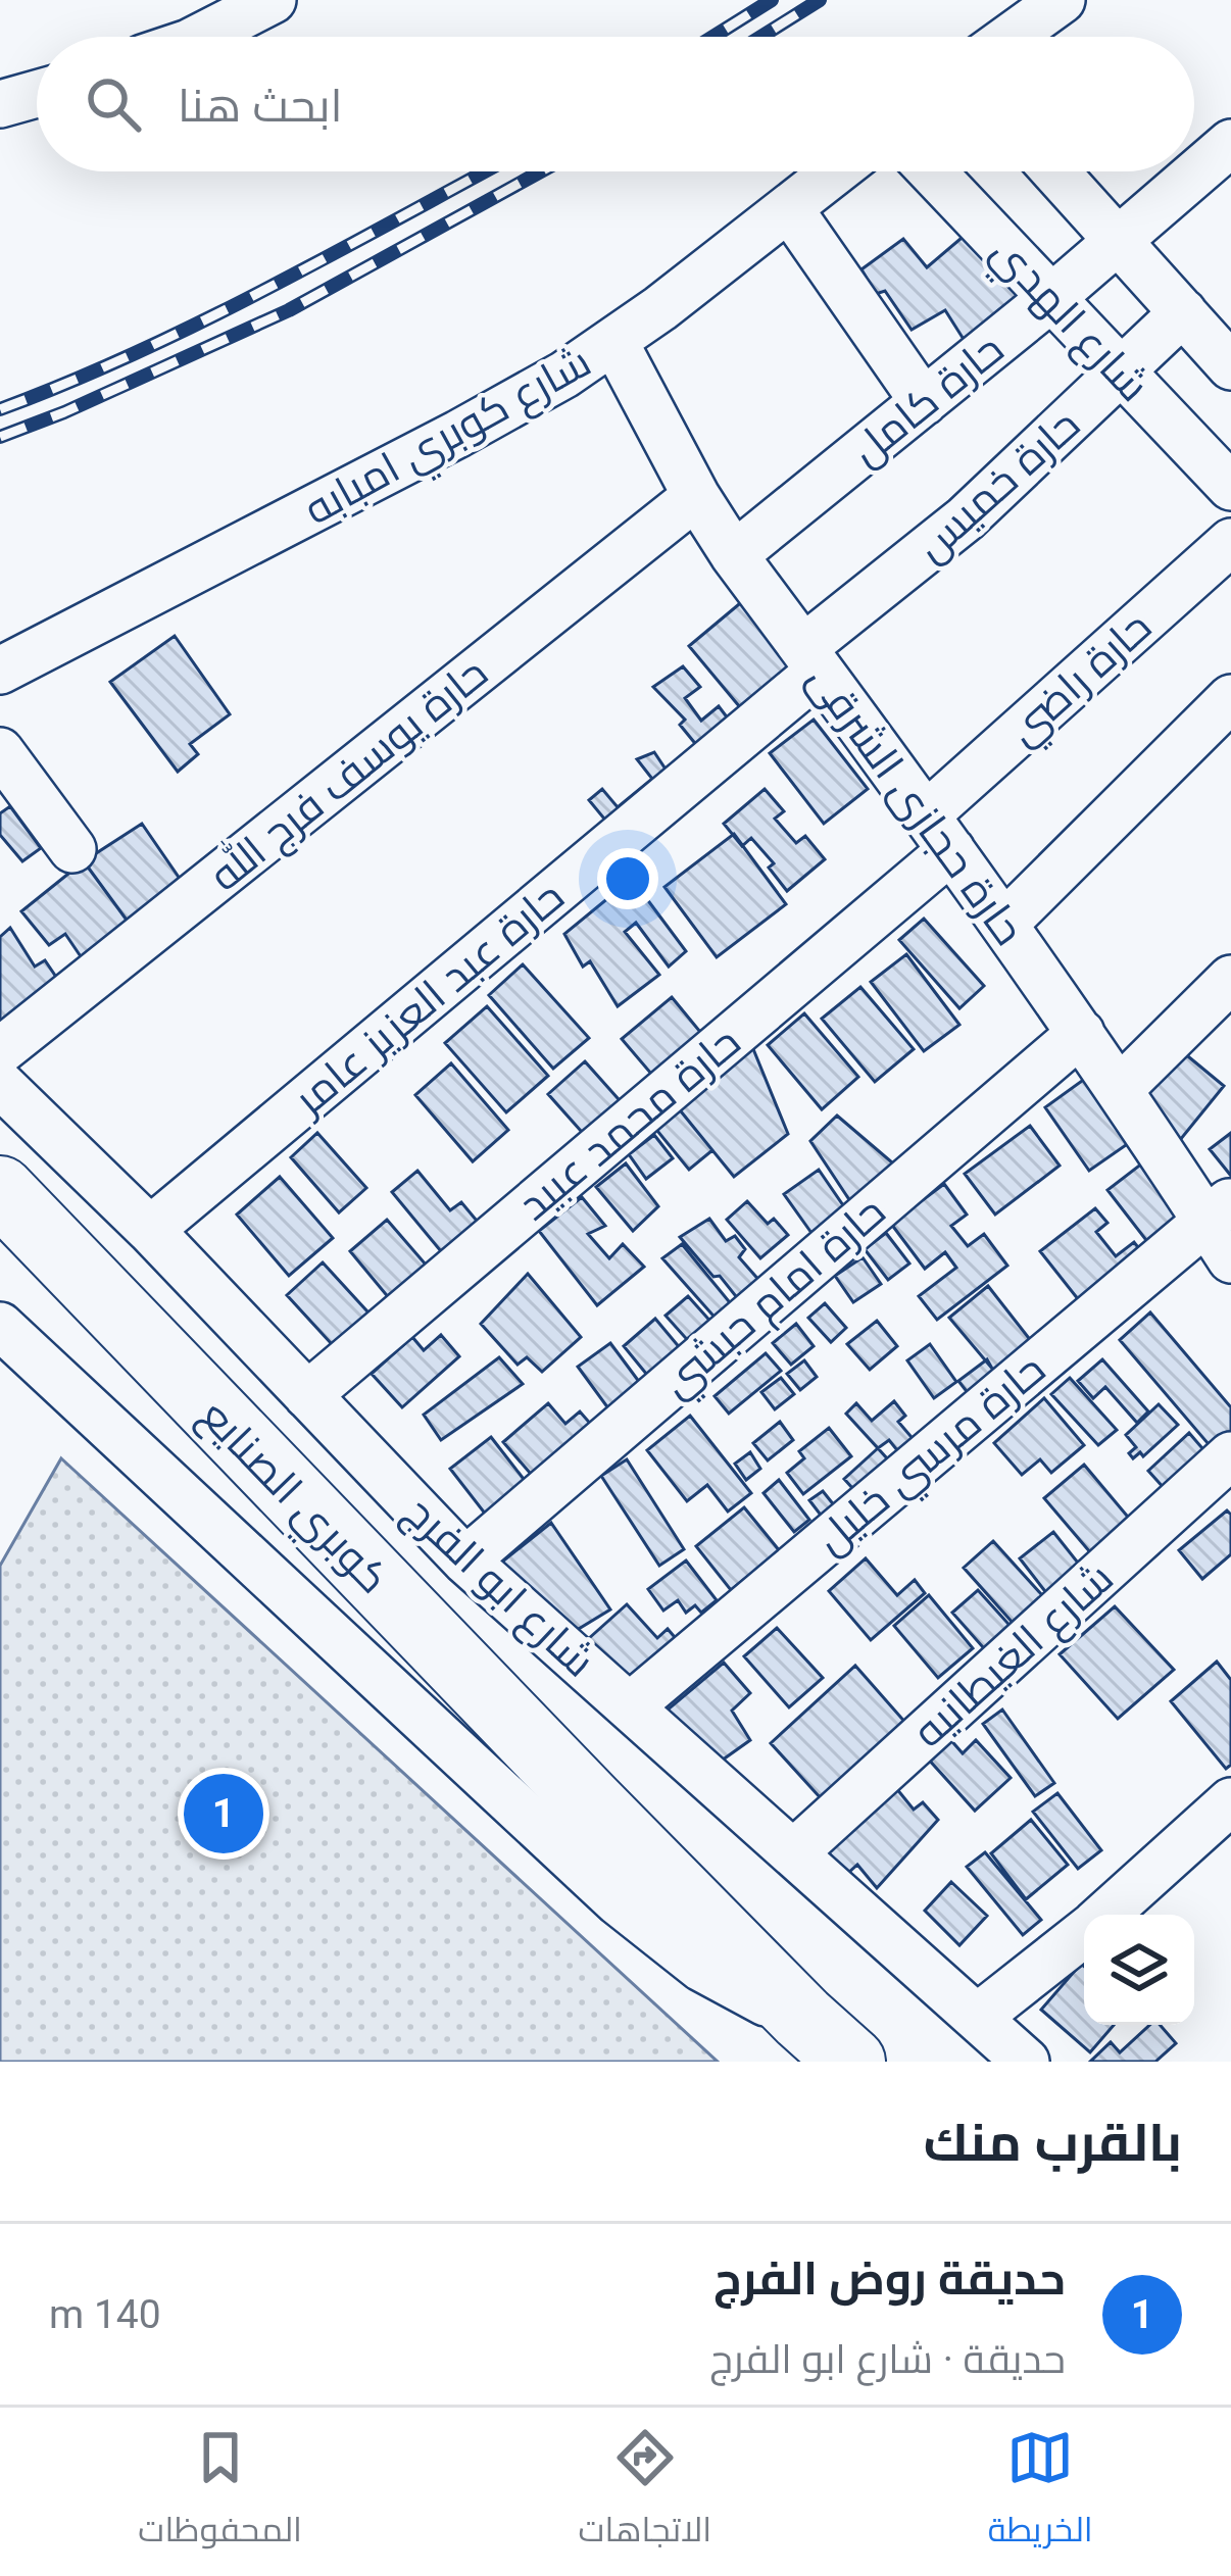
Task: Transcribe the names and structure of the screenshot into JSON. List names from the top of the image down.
{
  "streets": {
    "main road": ["كوبري الصنايع"],
    "street": [
      "شارع الهدي",
      "حارة كامل",
      "شارع كوبري امبابه",
      "حارة خميس",
      "حارة راضي",
      "حارة يوسف فرج الله",
      "حارة حجازى الشرقى",
      "حارة عبد العزيز عامر",
      "حارة محمد عبيد",
      "حارة امام حبشي",
      "حارة مرسي خليل",
      "شارع ابو الفرج",
      "شارع الغيطانيه"
    ]
  },
  "crossings": [
    ["شارع الهدي", "حارة كامل"],
    ["شارع الهدي", "حارة خميس"],
    ["حارة كامل", "حارة حجازى الشرقى"],
    ["شارع كوبري امبابه", "حارة حجازى الشرقى"],
    ["حارة خميس", "حارة حجازى الشرقى"],
    ["حارة خميس", "حارة عبد العزيز عامر"],
    ["حارة راضي", "حارة حجازى الشرقى"],
    ["حارة راضي", "حارة محمد عبيد"],
    ["حارة يوسف فرج الله", "حارة حجازى الشرقى"],
    ["حارة حجازى الشرقى", "حارة عبد العزيز عامر"],
    ["حارة حجازى الشرقى", "حارة محمد عبيد"],
    ["حارة حجازى الشرقى", "حارة امام حبشي"],
    ["حارة حجازى الشرقى", "حارة مرسي خليل"],
    ["حارة عبد العزيز عامر", "شارع ابو الفرج"],
    ["حارة محمد عبيد", "شارع ابو الفرج"],
    ["حارة امام حبشي", "شارع ابو الفرج"],
    ["حارة مرسي خليل", "شارع ابو الفرج"],
    ["شارع ابو الفرج", "شارع الغيطانيه"]
  ],
  "page": {
    "search": "ابحث هنا",
    "pins": "1",
    "heading": "بالقرب منك",
    "list": [
      {
        "mark": "1",
        "name": "حديقة روض الفرج",
        "note": "حديقة · شارع ابو الفرج",
        "value": "140 m"
      }
    ],
    "nav": ["الخريطة", "الاتجاهات", "المحفوظات"]
  }
}
